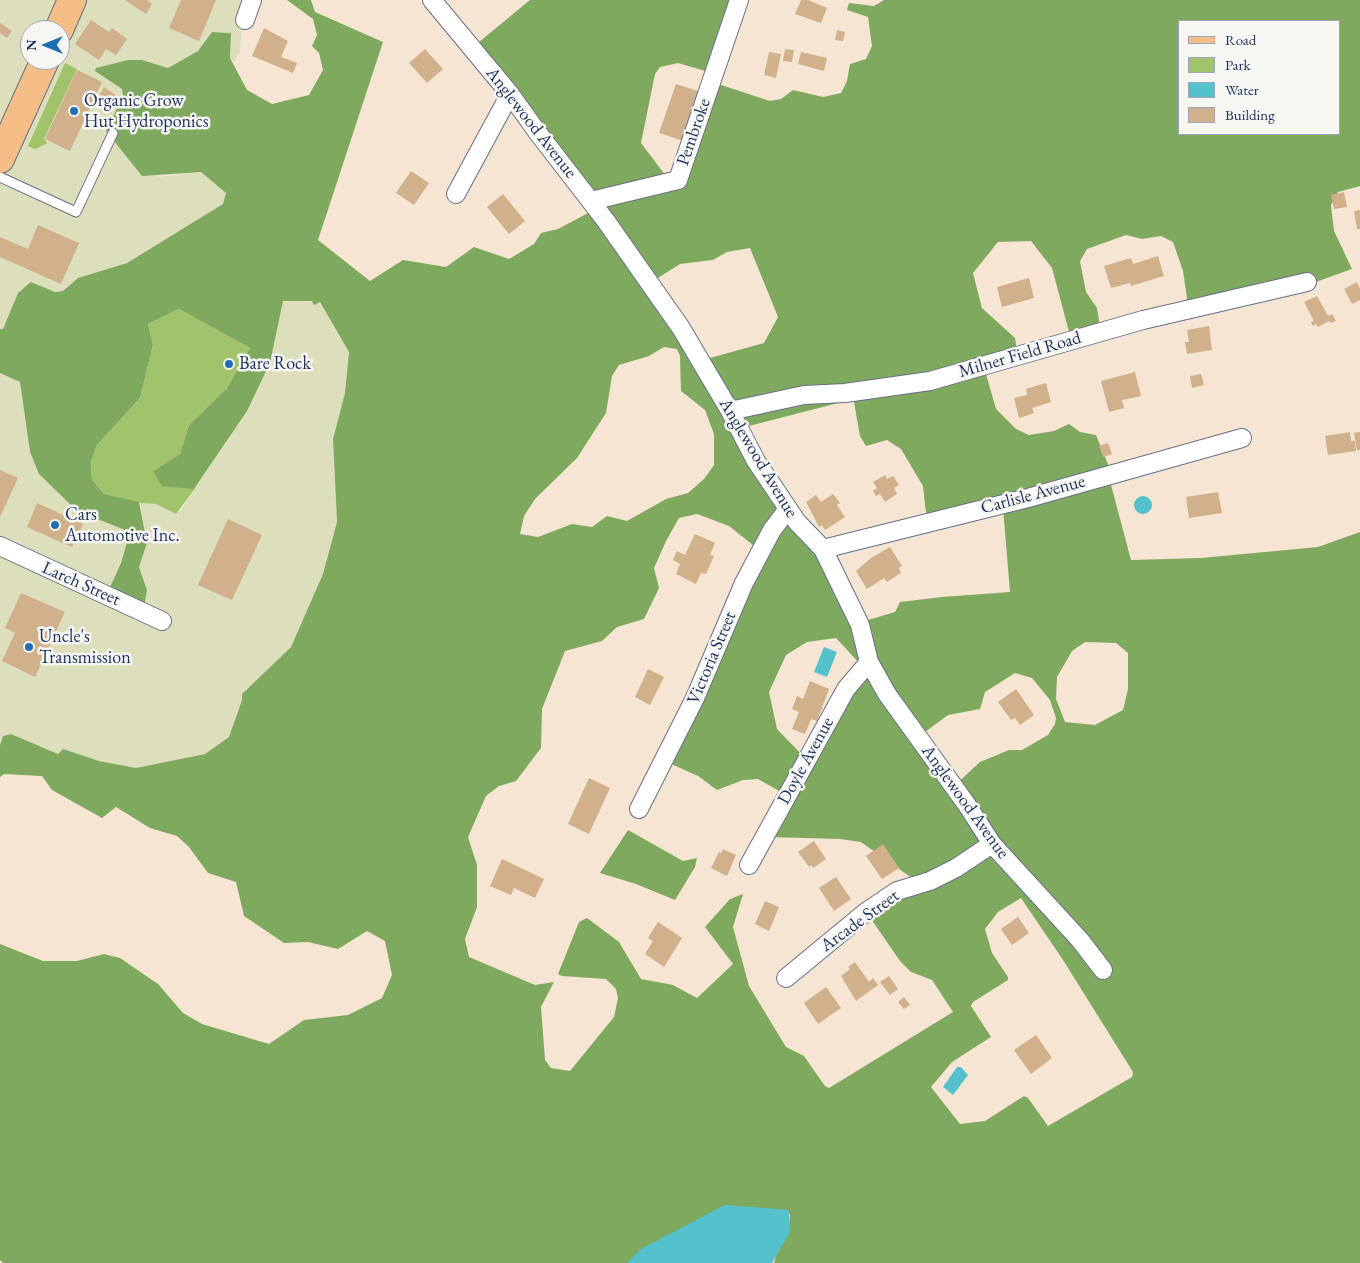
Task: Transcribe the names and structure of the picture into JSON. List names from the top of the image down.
{
  "streets": {
    "street": [
      "Anglewood Avenue",
      "Pembroke",
      "Milner Field Road",
      "Carlisle Avenue",
      "Larch Street",
      "Victoria Street",
      "Doyle Avenue",
      "Arcade Street"
    ]
  },
  "crossings": [
    ["Anglewood Avenue", "Pembroke"],
    ["Anglewood Avenue", "Milner Field Road"],
    ["Anglewood Avenue", "Carlisle Avenue"],
    ["Anglewood Avenue", "Victoria Street"],
    ["Anglewood Avenue", "Doyle Avenue"],
    ["Anglewood Avenue", "Arcade Street"]
  ],
  "places": [
    "Organic Grow Hut Hydroponics",
    "Bare Rock",
    "Cars Automotive Inc.",
    "Uncle's Transmission"
  ],
  "legend": [
    "Road",
    "Park",
    "Water",
    "Building"
  ],
  "north": "left"
}
